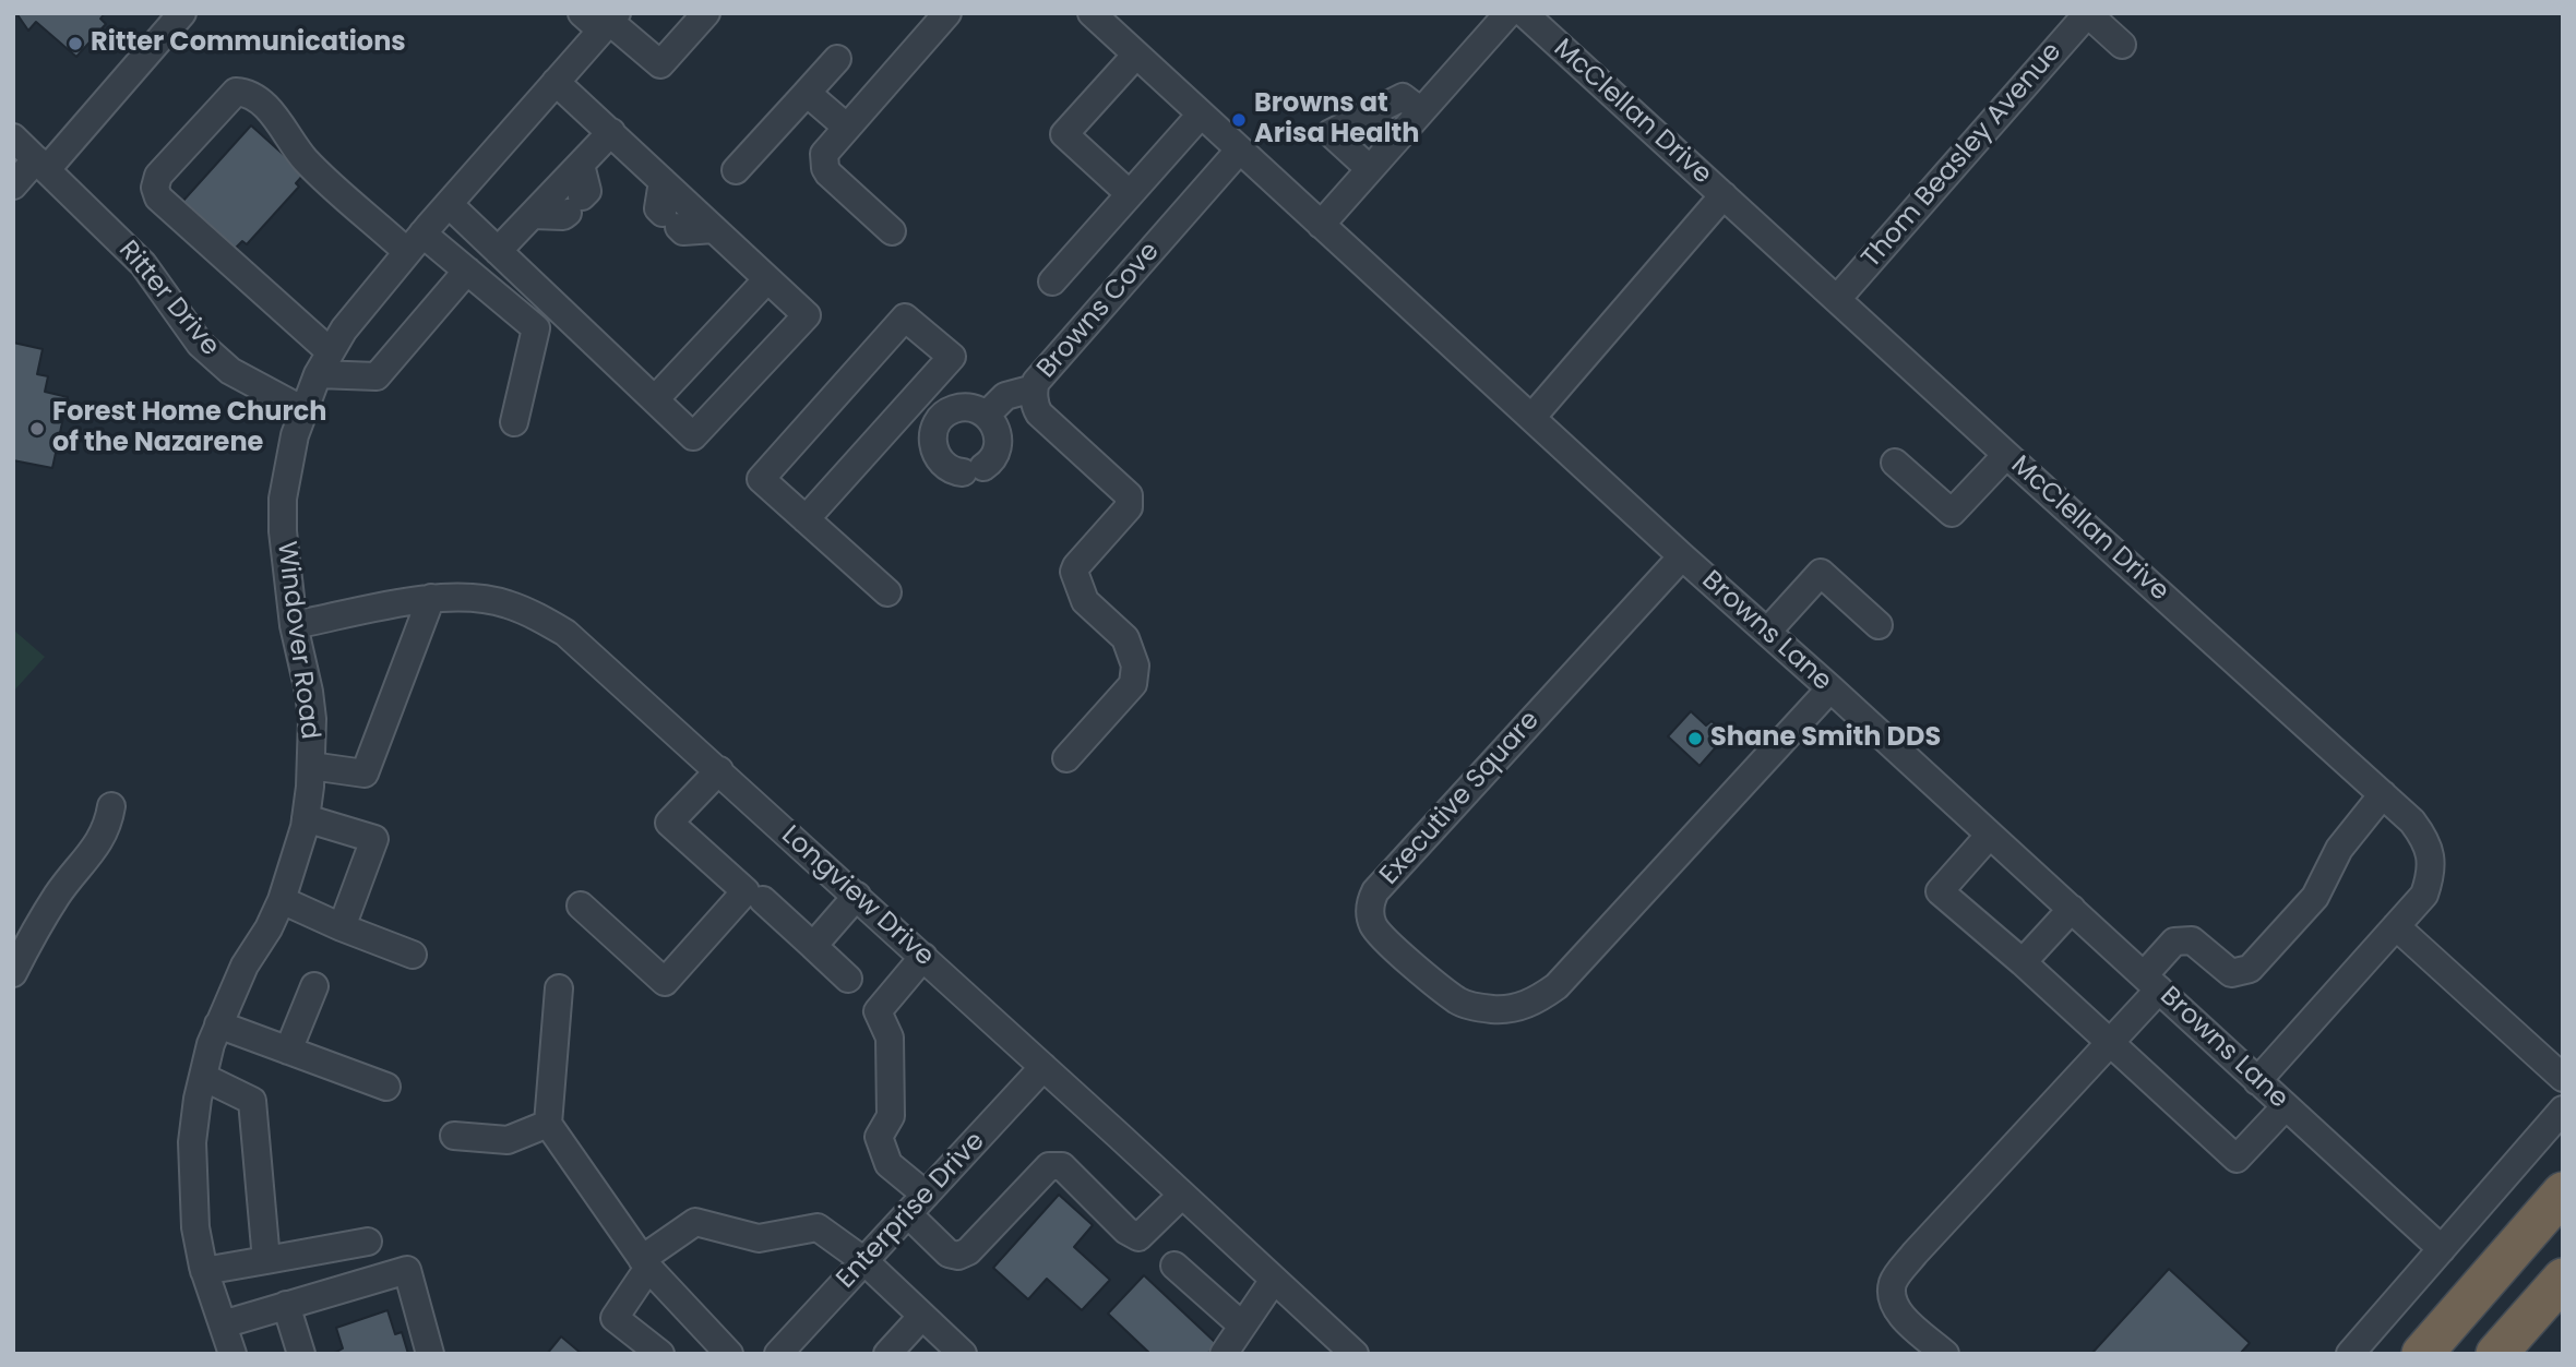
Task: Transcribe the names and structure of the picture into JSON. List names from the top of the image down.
{
  "streets": {
    "street": [
      "McClellan Drive",
      "Thom Beasley Avenue",
      "Ritter Drive",
      "Browns Cove",
      "Browns Lane",
      "Windover Road",
      "Executive Square",
      "Longview Drive",
      "Enterprise Drive"
    ]
  },
  "crossings": [
    ["McClellan Drive", "Thom Beasley Avenue"],
    ["McClellan Drive", "Browns Lane"],
    ["Ritter Drive", "Windover Road"],
    ["Browns Cove", "Browns Lane"],
    ["Browns Lane", "Executive Square"],
    ["Windover Road", "Longview Drive"],
    ["Longview Drive", "Enterprise Drive"]
  ],
  "places": [
    "Ritter Communications",
    "Browns at Arisa Health",
    "Forest Home Church of the Nazarene",
    "Shane Smith DDS"
  ]
}
